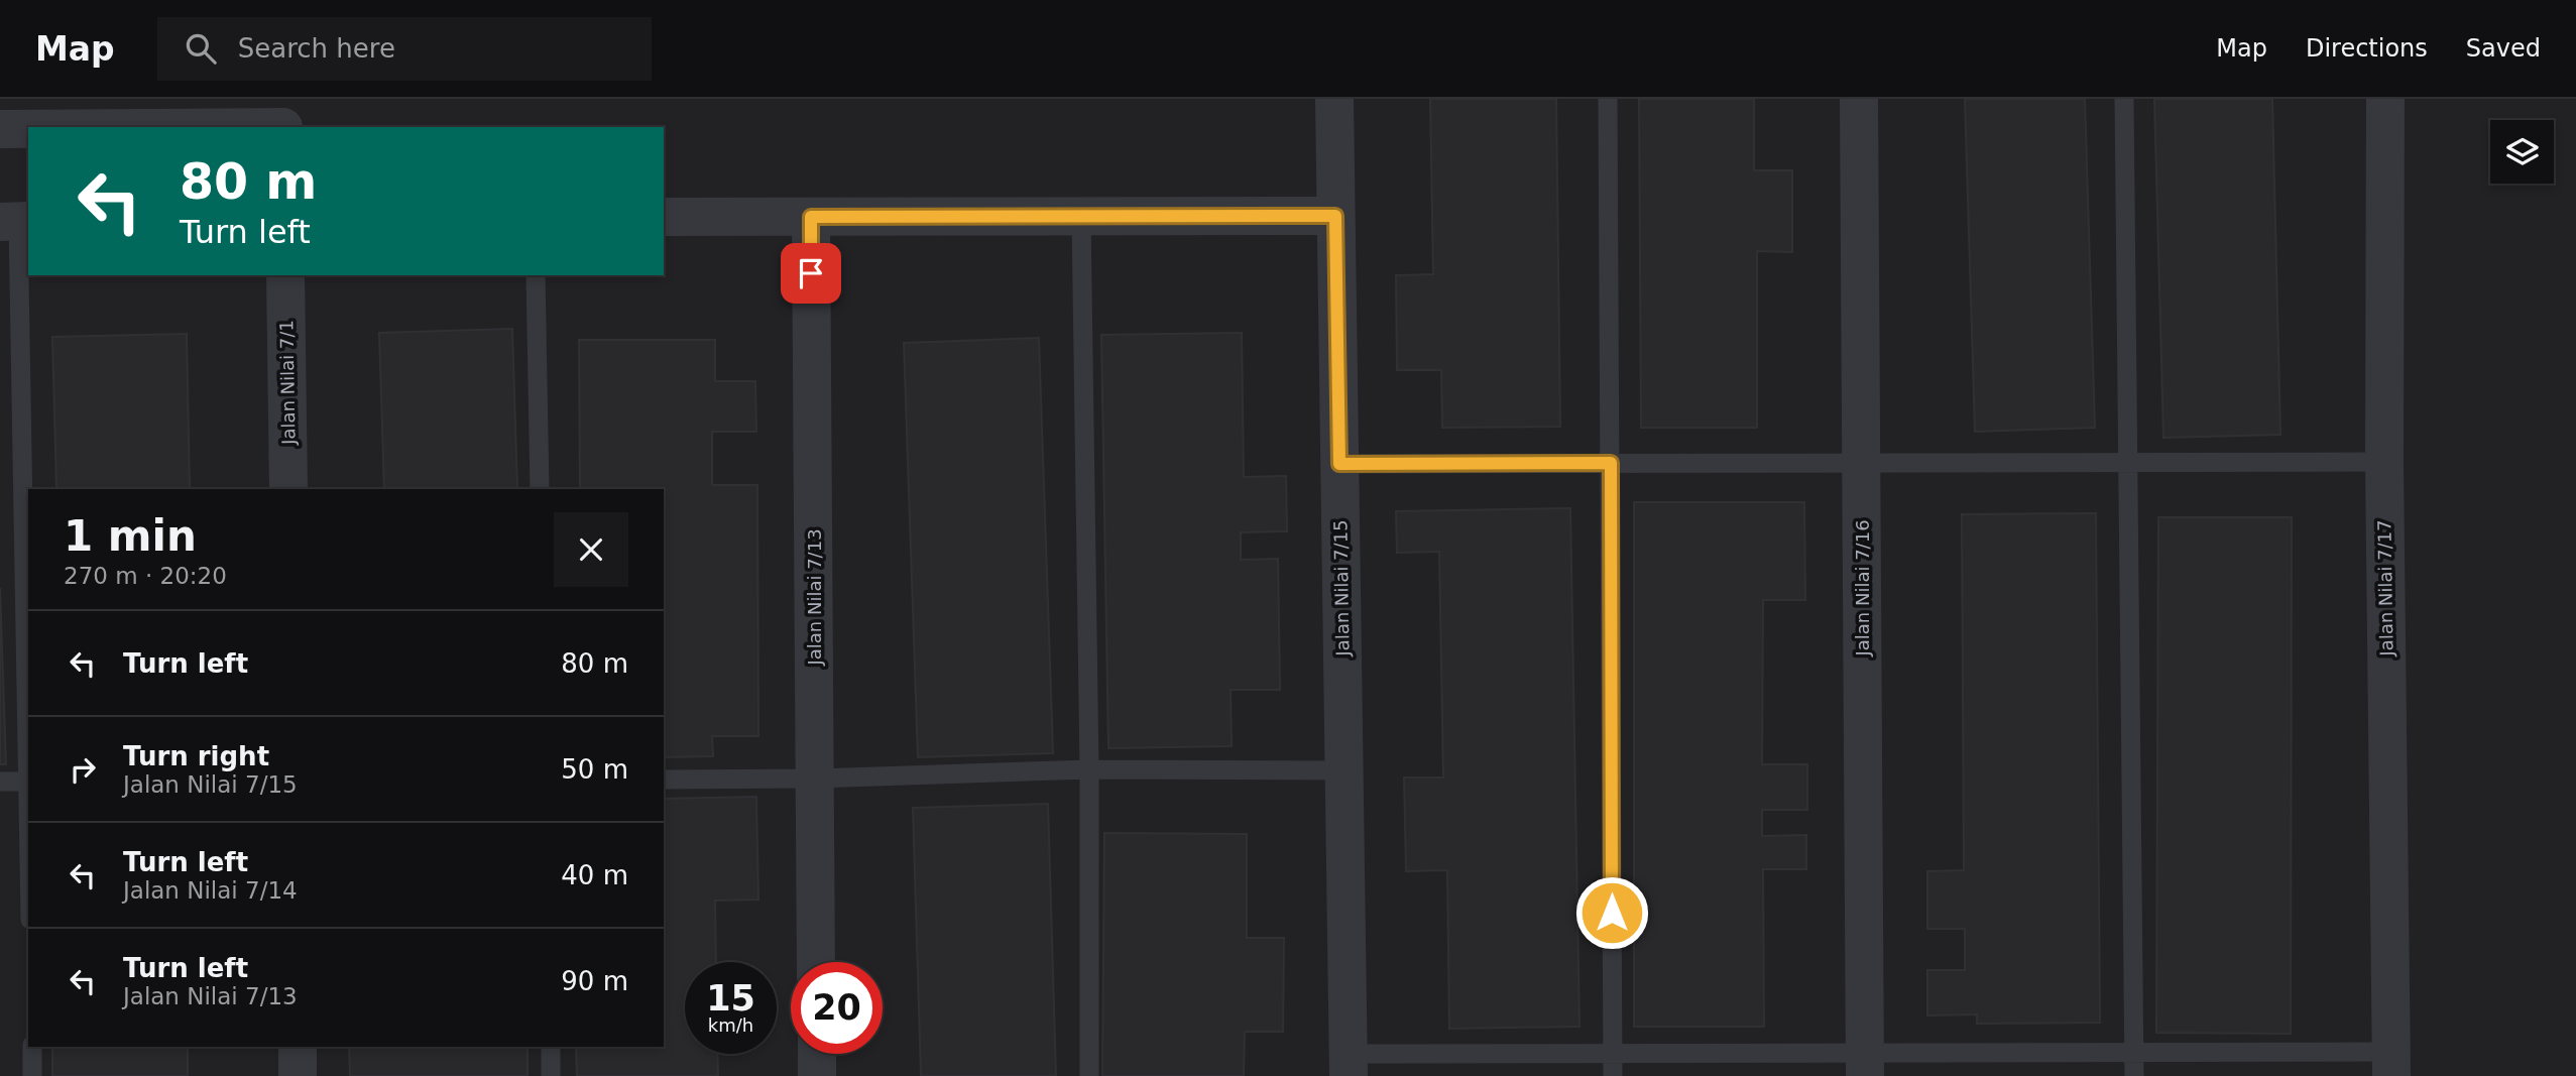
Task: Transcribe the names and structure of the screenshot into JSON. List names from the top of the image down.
{
  "streets": {
    "street": [
      "Jalan Nilai 7/1",
      "Jalan Nilai 7/15",
      "Jalan Nilai 7/16",
      "Jalan Nilai 7/17",
      "Jalan Nilai 7/13"
    ]
  },
  "page": {
    "header": "Map",
    "search": "Search here",
    "nav": ["Map", "Directions", "Saved"],
    "turn": ["80 m", "Turn left"],
    "heading": ["1 min", "270 m · 20:20"],
    "list": [
      {
        "name": "Turn left",
        "value": "80 m"
      },
      {
        "name": "Turn right",
        "note": "Jalan Nilai 7/15",
        "value": "50 m"
      },
      {
        "name": "Turn left",
        "note": "Jalan Nilai 7/14",
        "value": "40 m"
      },
      {
        "name": "Turn left",
        "note": "Jalan Nilai 7/13",
        "value": "90 m"
      }
    ],
    "speed": "15 km/h",
    "limit": "20"
  }
}
